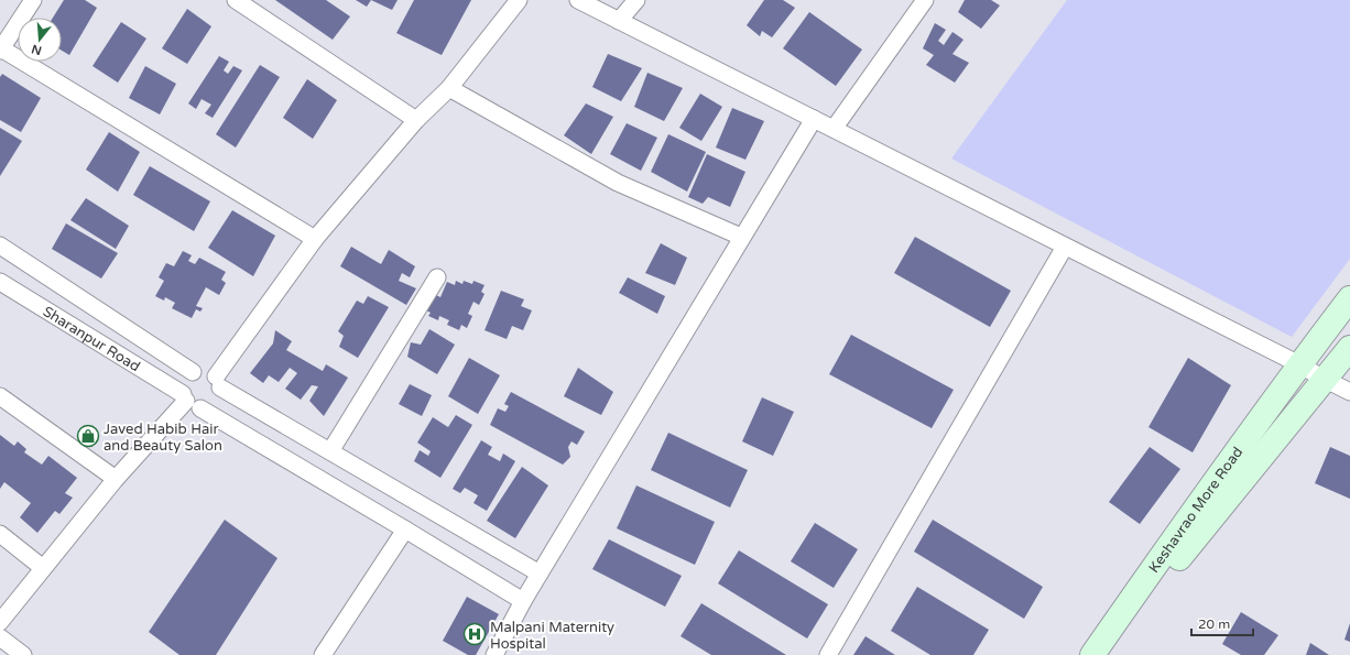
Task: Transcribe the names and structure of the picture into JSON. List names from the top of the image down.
{
  "streets": {
    "street": ["Sharanpur Road", "Keshavrao More Road"]
  },
  "places": {
    "shop": ["Javed Habib Hair and Beauty Salon"],
    "hospital": ["Malpani Maternity Hospital"]
  },
  "scale_bar": "20 m",
  "north": "bottom"
}
